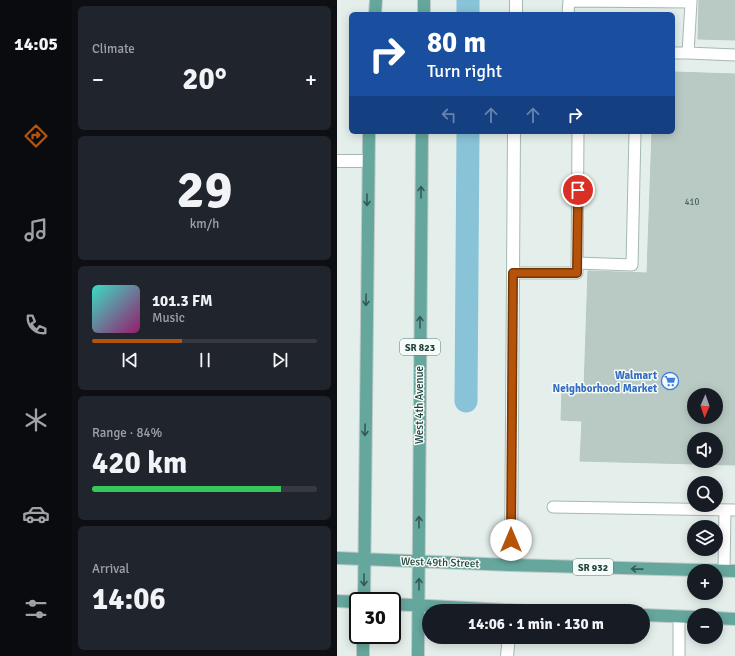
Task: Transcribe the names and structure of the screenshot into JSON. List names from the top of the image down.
{
  "streets": {
    "main road": [
      "SR 823",
      "West 4th Avenue",
      "West 49th Street",
      "SR 932"
    ]
  },
  "crossings": [
    ["SR 823", "West 4th Avenue"],
    ["West 4th Avenue", "West 49th Street"]
  ],
  "one_way": ["West 49th Street"],
  "places": {
    "supermarket": ["Walmart Neighborhood Market"]
  },
  "house_numbers": ["410"],
  "north": "bottom",
  "page": {
    "tabs": "14:05",
    "tile": [
      "Climate",
      ["29", "km/h"],
      ["Range · 84%", "420 km"],
      ["Arrival", "14:06"]
    ],
    "turn": ["80 m", "Turn right"],
    "heat": ["−", "20°", "+"],
    "song": ["101.3 FM", "Music"],
    "map_buttons": ["+", "−"],
    "limit": "30",
    "trip": "14:06 · 1 min · 130 m"
  }
}
